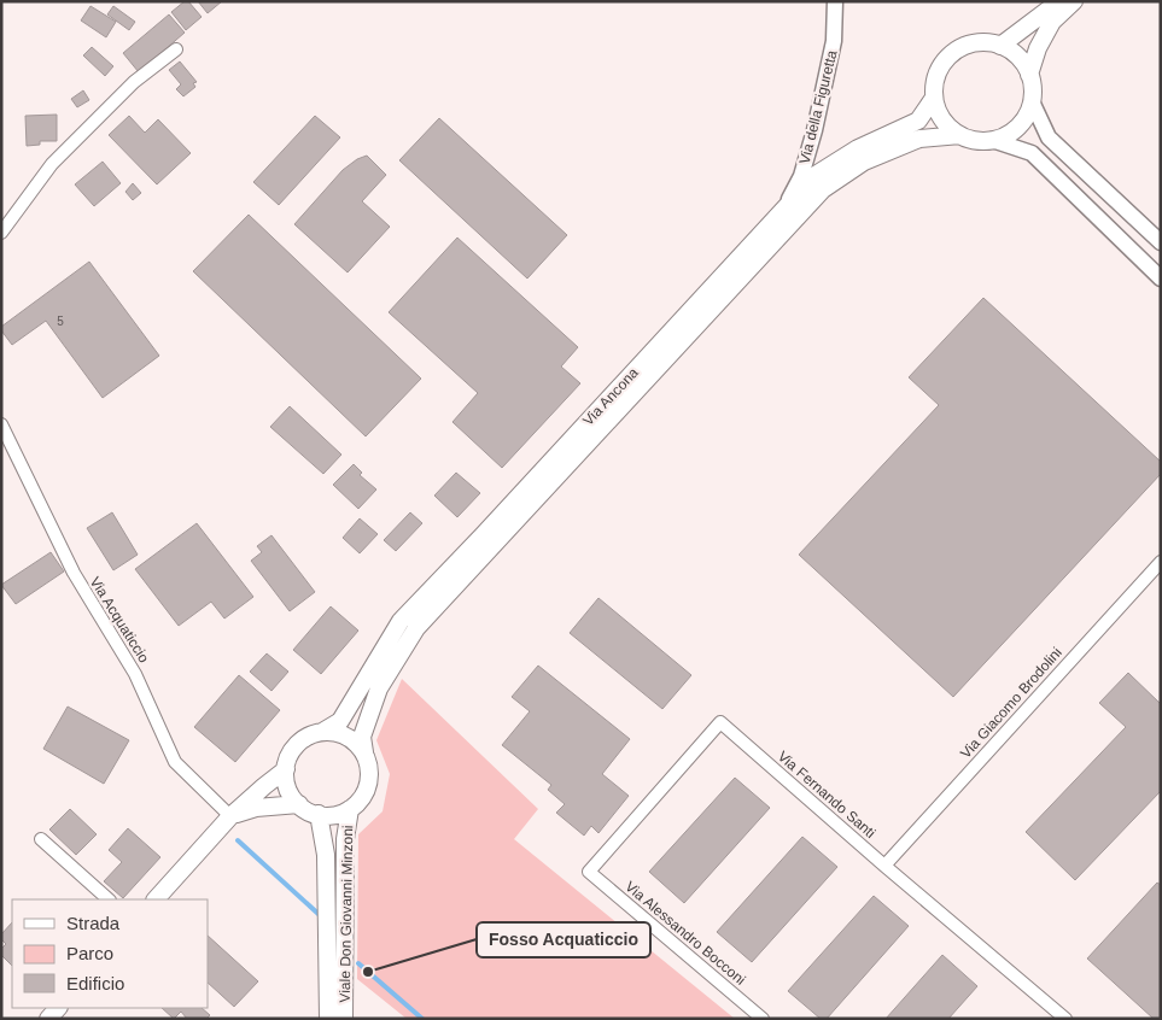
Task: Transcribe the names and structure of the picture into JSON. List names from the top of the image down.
{
  "streets": {
    "main road": ["Via Ancona", "Viale Don Giovanni Minzoni"],
    "street": [
      "Via della Figuretta",
      "Via Acquaticcio",
      "Via Giacomo Brodolini",
      "Via Fernando Santi",
      "Via Alessandro Bocconi"
    ]
  },
  "crossings": [
    ["Via della Figuretta", "Via Ancona"],
    ["Via Ancona", "Viale Don Giovanni Minzoni"],
    ["Via Giacomo Brodolini", "Via Fernando Santi"],
    ["Via Fernando Santi", "Via Alessandro Bocconi"]
  ],
  "places": ["Fosso Acquaticcio"],
  "house_numbers": ["5"],
  "legend": ["Strada", "Parco", "Edificio"]
}
